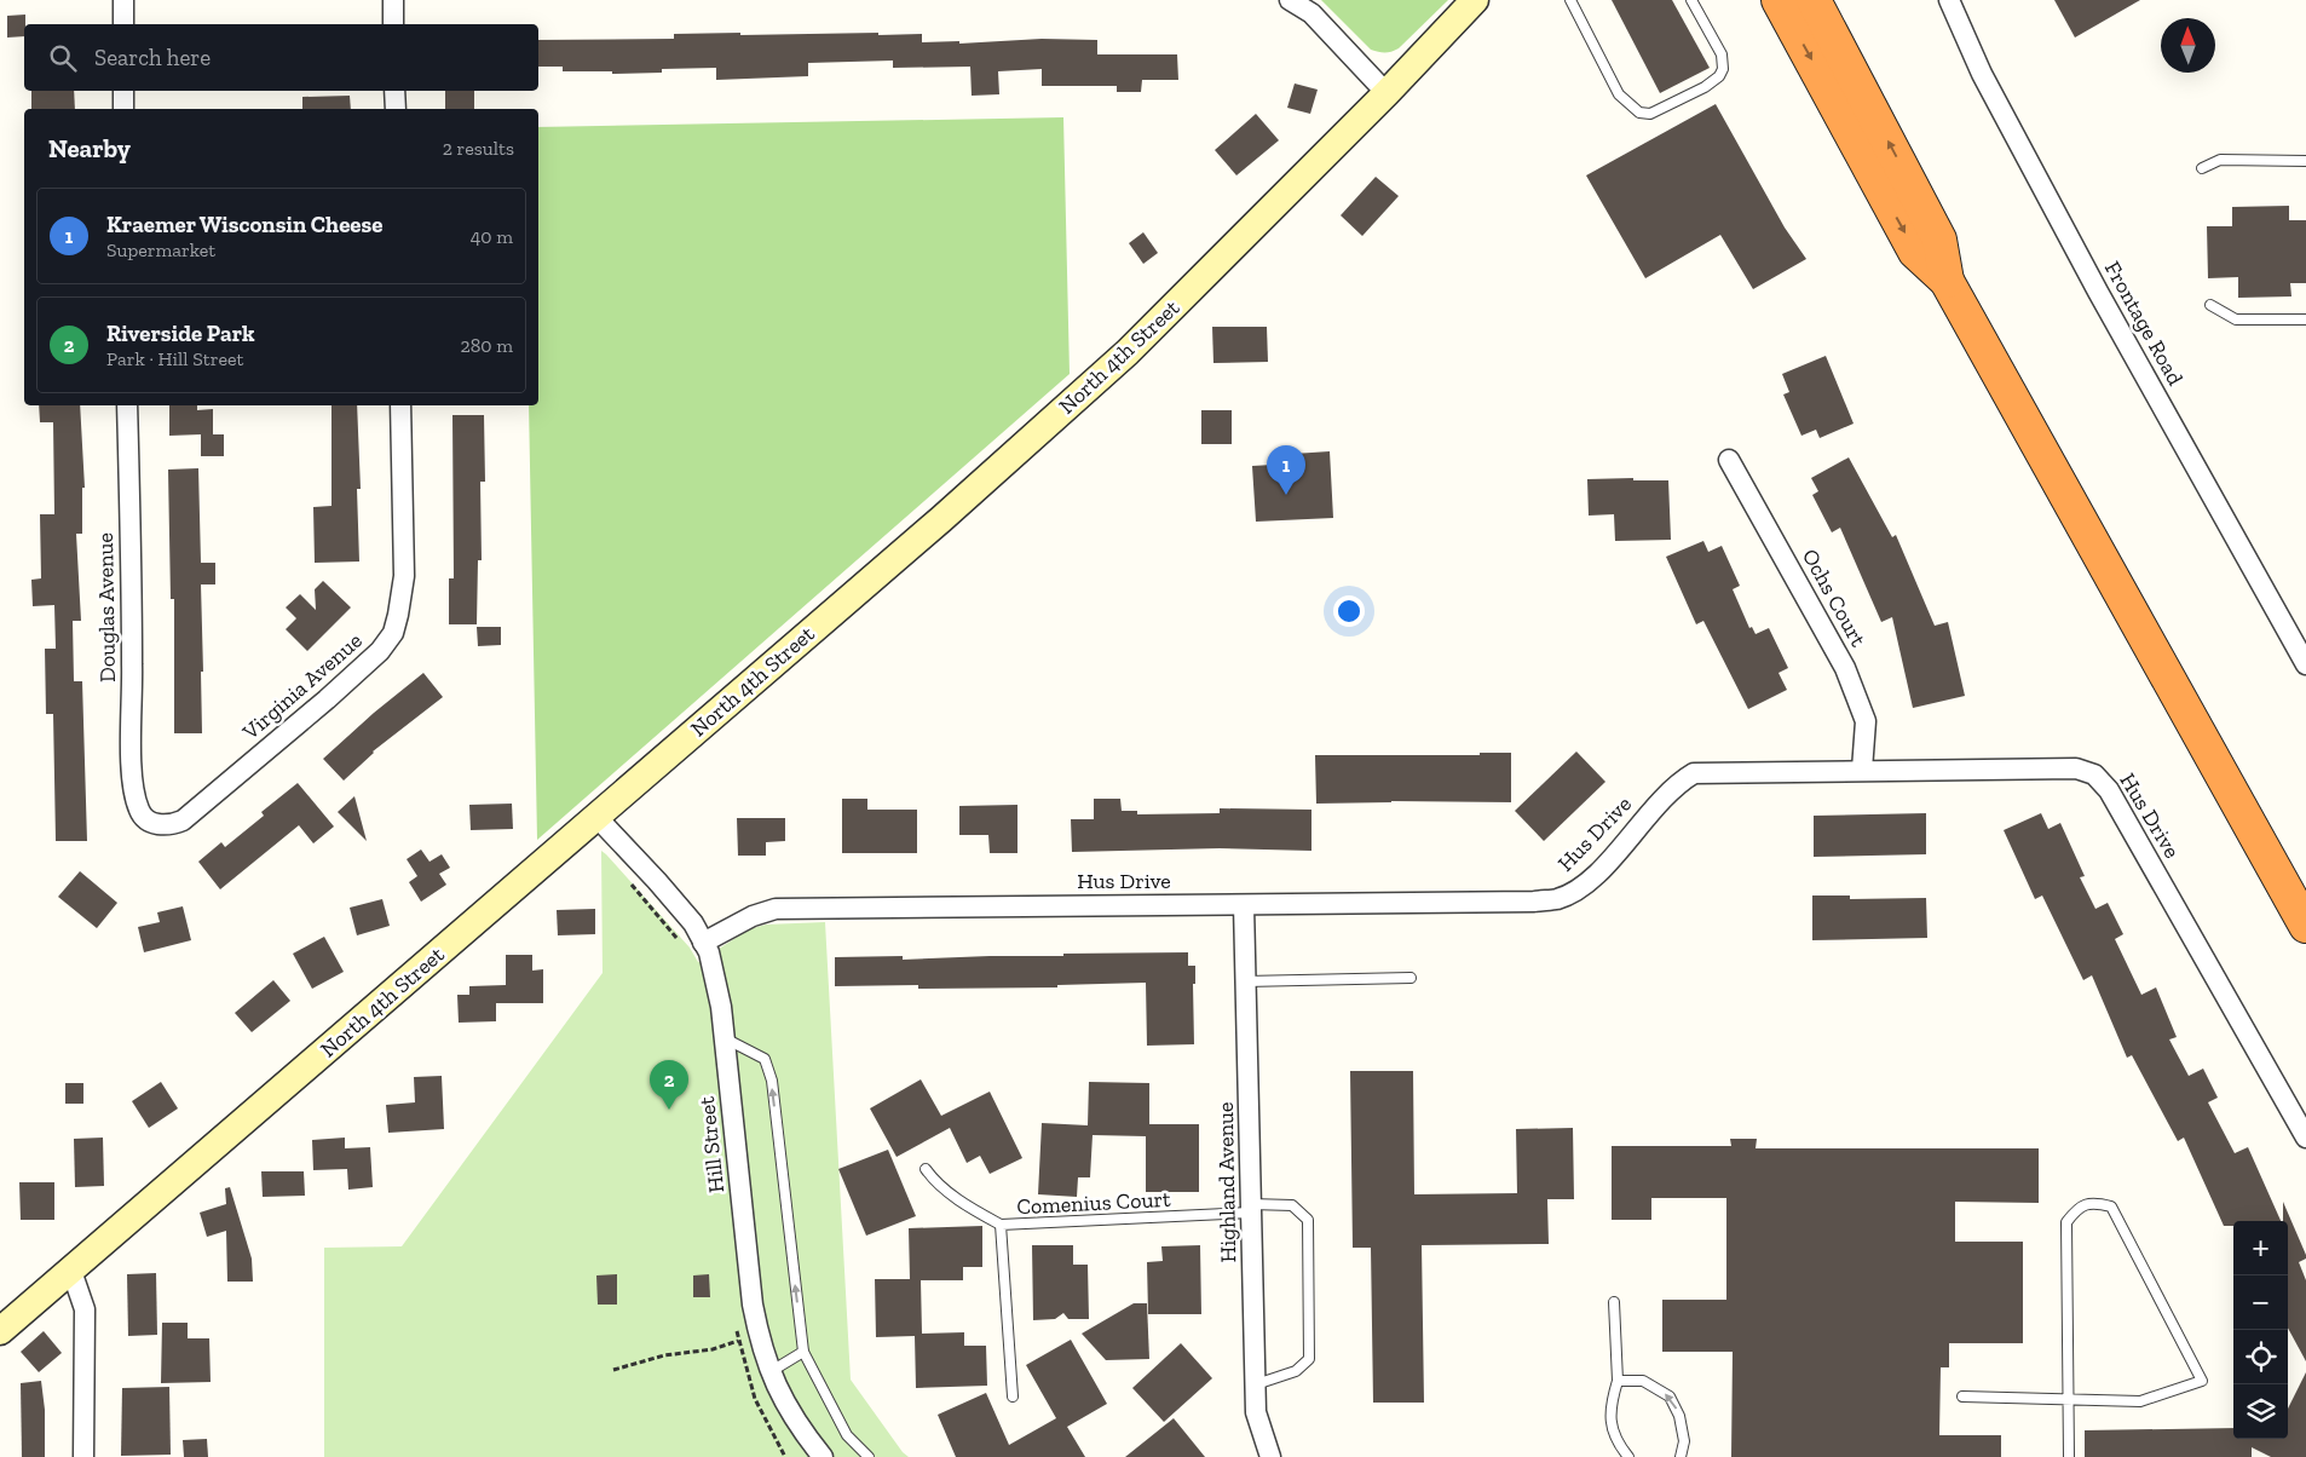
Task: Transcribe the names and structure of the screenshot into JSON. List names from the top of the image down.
{
  "streets": {
    "street": [
      "Frontage Road",
      "North 4th Street",
      "Ochs Court",
      "Douglas Avenue",
      "Virginia Avenue",
      "Hus Drive",
      "Hill Street",
      "Highland Avenue"
    ],
    "lane": ["Comenius Court"]
  },
  "crossings": [
    ["North 4th Street", "Hill Street"],
    ["Ochs Court", "Hus Drive"],
    ["Douglas Avenue", "Virginia Avenue"],
    ["Hus Drive", "Hill Street"],
    ["Hus Drive", "Highland Avenue"],
    ["Highland Avenue", "Comenius Court"]
  ],
  "north": "top",
  "page": {
    "search": "Search here",
    "heading": ["Nearby", "2 results"],
    "list": [
      {
        "mark": "1",
        "name": "Kraemer Wisconsin Cheese",
        "note": "Supermarket",
        "value": "40 m"
      },
      {
        "mark": "2",
        "name": "Riverside Park",
        "note": "Park · Hill Street",
        "value": "280 m"
      }
    ],
    "pins": ["1", "2"],
    "map_buttons": ["+", "−"]
  }
}
